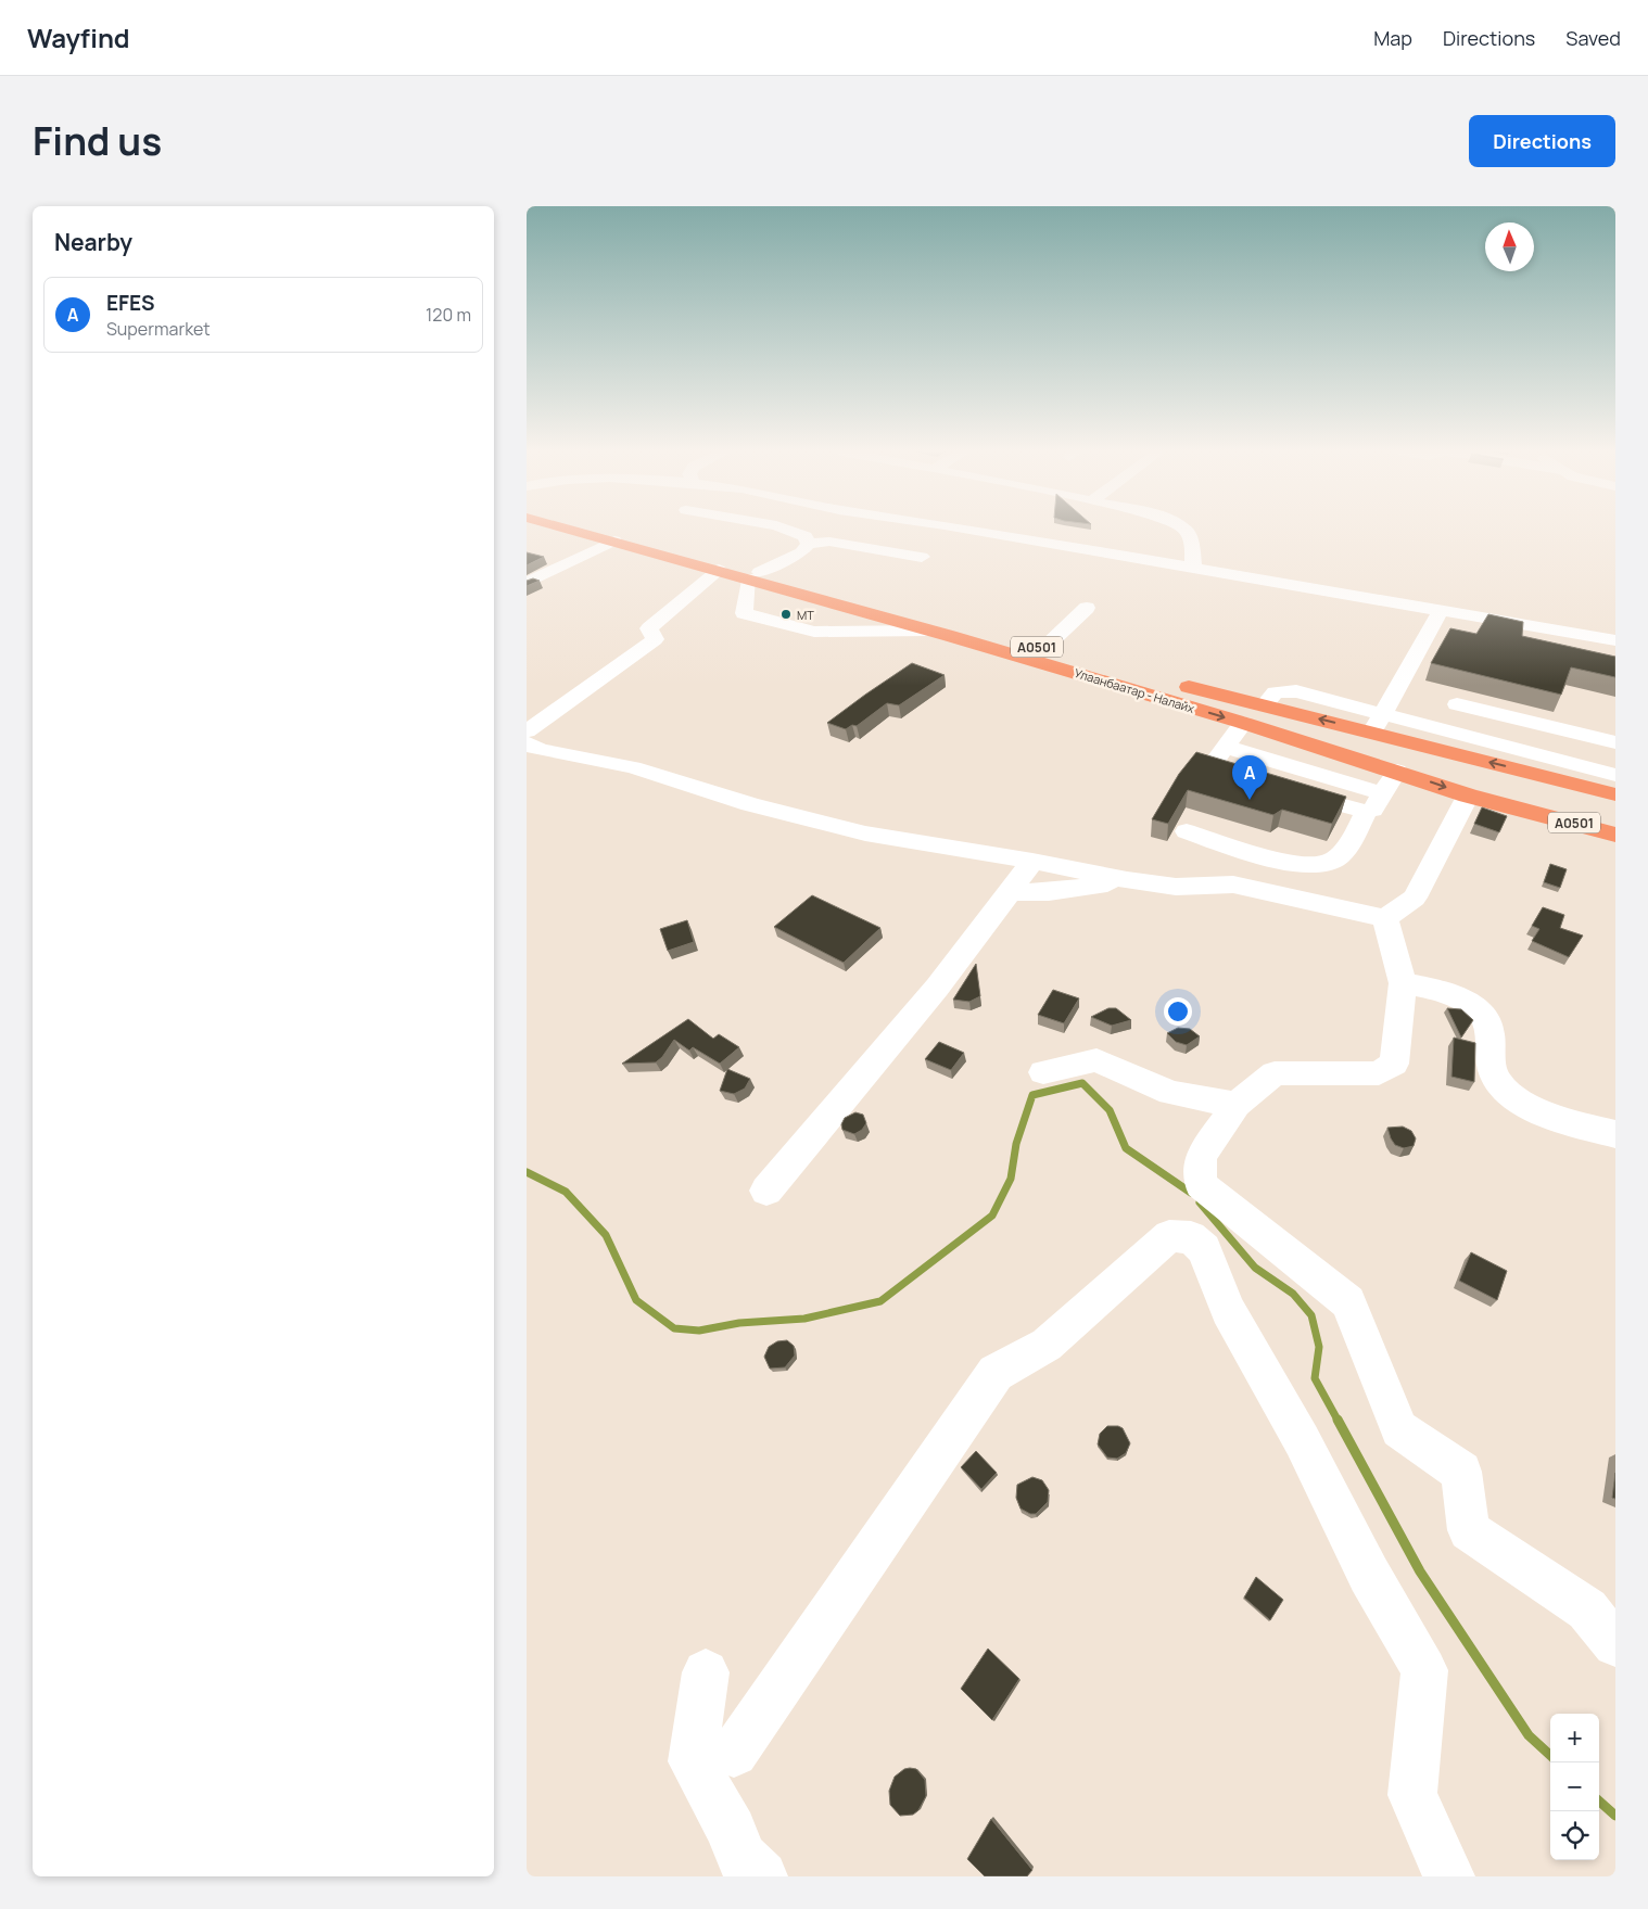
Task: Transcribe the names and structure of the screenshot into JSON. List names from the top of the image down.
{
  "streets": {
    "highway": ["A0501", "Улаанбаатар - Налайх"]
  },
  "places": ["MT"],
  "north": "top",
  "page": {
    "header": "Wayfind",
    "nav": ["Map", "Directions", "Saved"],
    "title": "Find us",
    "buttons": "Directions",
    "heading": "Nearby",
    "list": [
      {
        "mark": "A",
        "name": "EFES",
        "note": "Supermarket",
        "value": "120 m"
      }
    ],
    "pins": "A",
    "map_buttons": ["+", "−"]
  }
}
